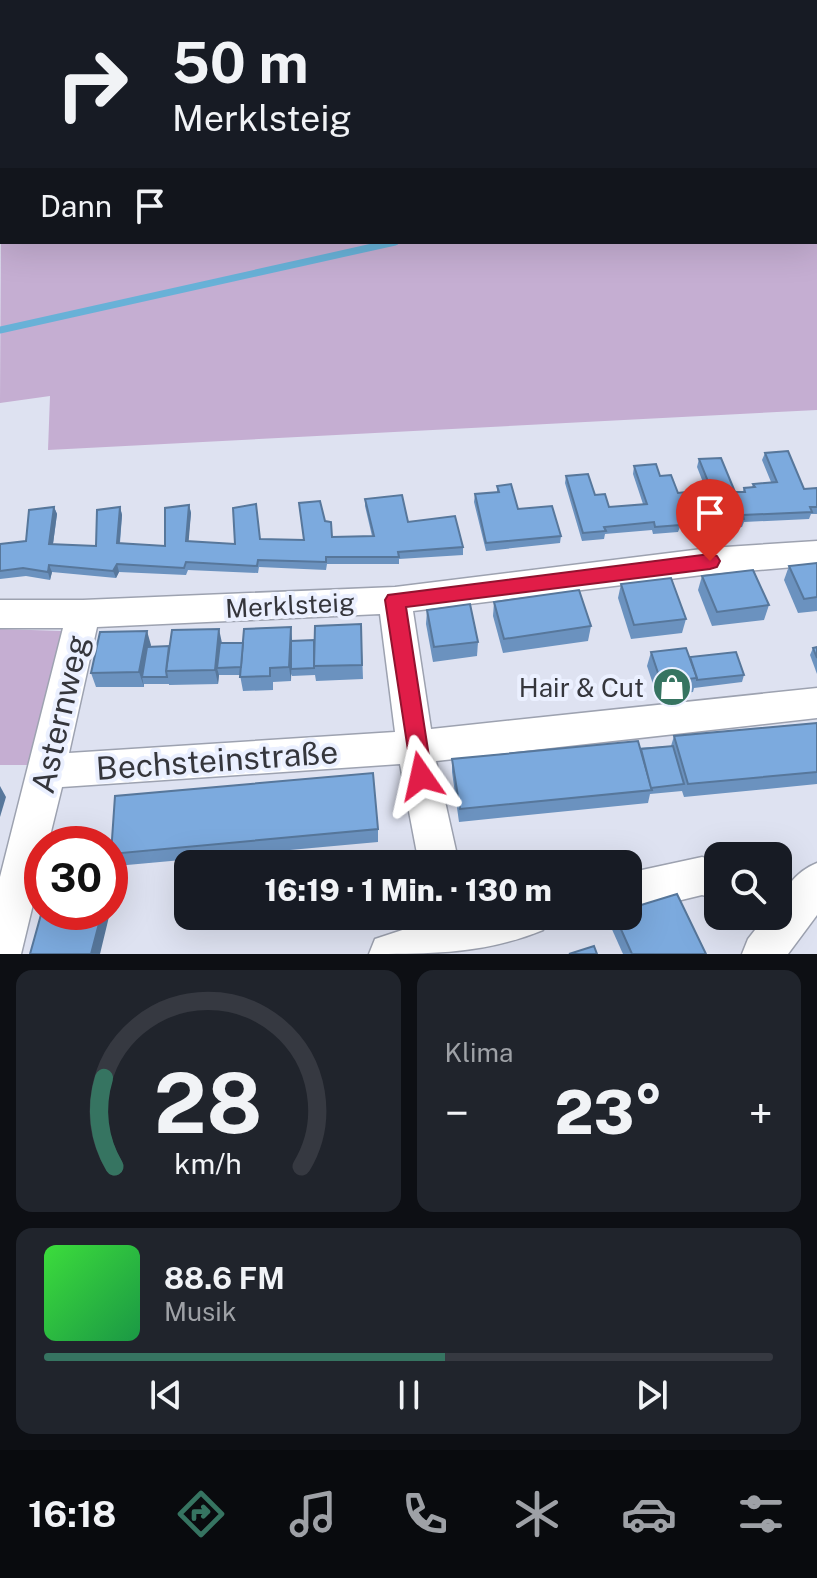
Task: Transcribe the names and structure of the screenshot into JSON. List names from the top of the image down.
{
  "streets": {
    "street": ["Merklsteig", "Asternweg", "Bechsteinstraße"]
  },
  "crossings": [
    ["Merklsteig", "Asternweg"],
    ["Asternweg", "Bechsteinstraße"]
  ],
  "places": {
    "shop": ["Hair & Cut"]
  },
  "page": {
    "turn": ["50 m", "Merklsteig"],
    "then": "Dann",
    "limit": "30",
    "trip": "16:19 · 1 Min. · 130 m",
    "tile": "Klima",
    "heat": ["−", "23°", "+"],
    "song": ["88.6 FM", "Musik"],
    "tabs": "16:18",
    "gauge": ["28", "km/h"]
  }
}
